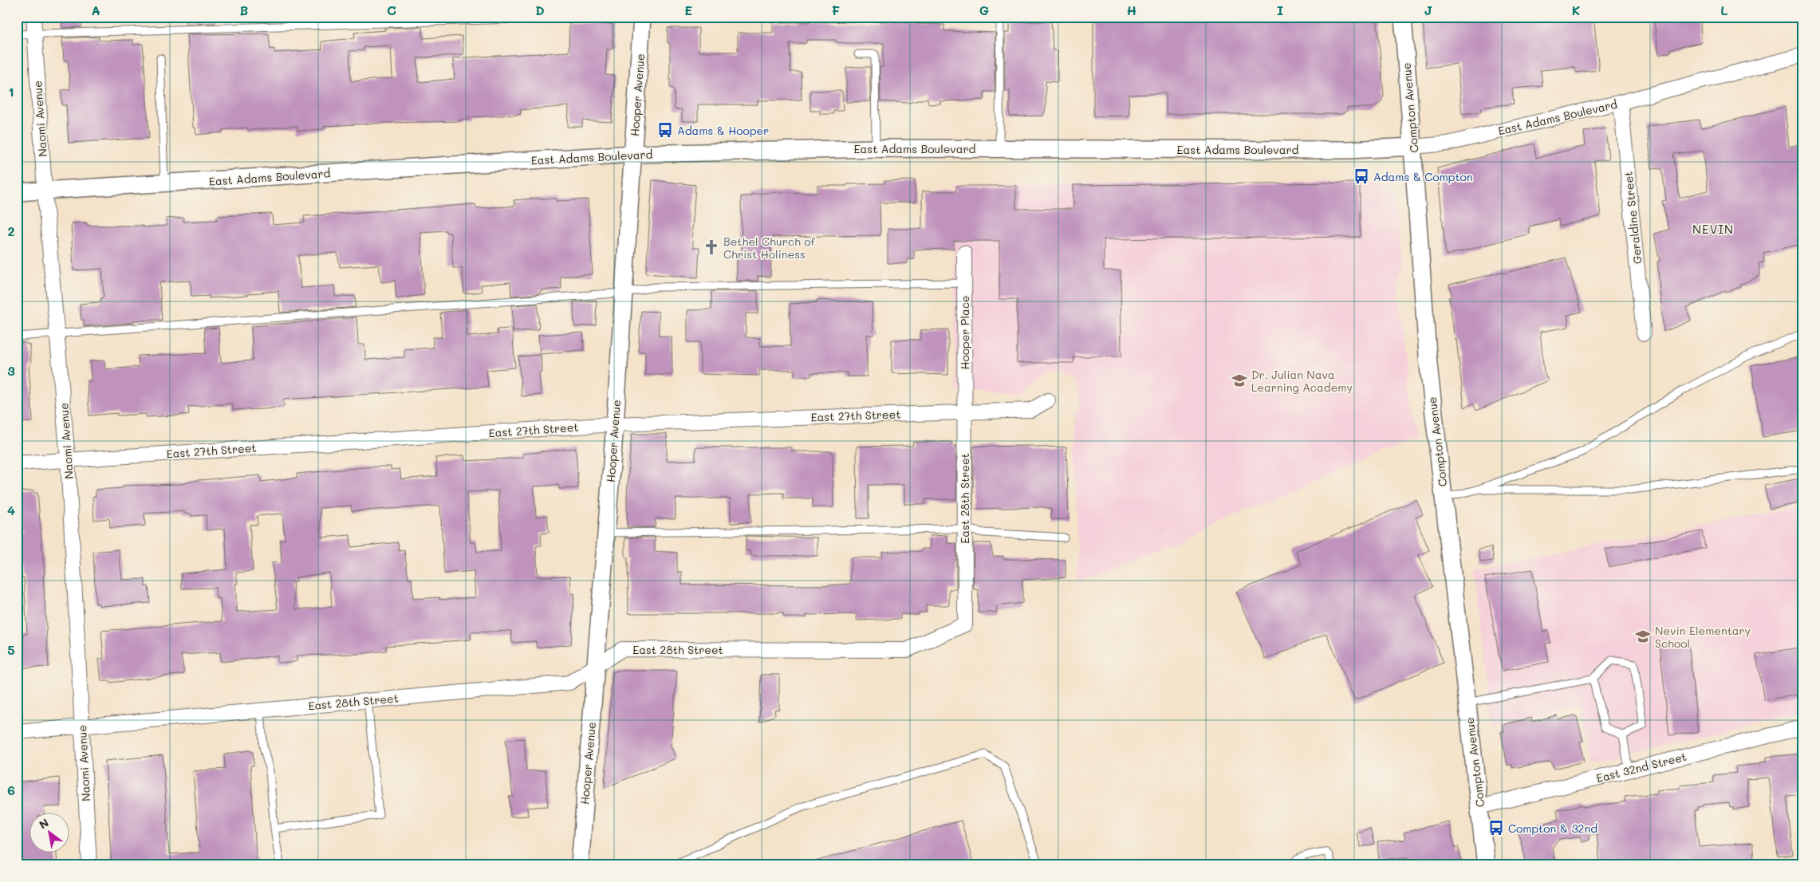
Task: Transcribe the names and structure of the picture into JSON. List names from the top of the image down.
{
  "streets": {
    "street": [
      "Hooper Avenue",
      "Compton Avenue",
      "East Adams Boulevard",
      "Naomi Avenue",
      "Geraldine Street",
      "Hooper Place",
      "East 27th Street",
      "East 28th Street",
      "East 32nd Street"
    ]
  },
  "crossings": [
    ["Hooper Avenue", "East Adams Boulevard"],
    ["Hooper Avenue", "East 27th Street"],
    ["Hooper Avenue", "East 28th Street"],
    ["Compton Avenue", "East Adams Boulevard"],
    ["Compton Avenue", "East 32nd Street"],
    ["East Adams Boulevard", "Naomi Avenue"],
    ["East Adams Boulevard", "Geraldine Street"],
    ["Naomi Avenue", "East 27th Street"],
    ["Naomi Avenue", "East 28th Street"],
    ["Hooper Place", "East 27th Street"],
    ["Hooper Place", "East 28th Street"],
    ["East 27th Street", "East 28th Street"]
  ],
  "districts": ["NEVIN"],
  "places": {
    "bus stop": ["Adams & Hooper", "Adams & Compton", "Compton & 32nd"],
    "church": ["Bethel Church of Christ Holiness"],
    "school or university": ["Dr. Julian Nava Learning Academy", "Nevin Elementary School"]
  },
  "north": "top left",
  "grid": {
    "columns": [
      "A",
      "B",
      "C",
      "D",
      "E",
      "F",
      "G",
      "H",
      "I",
      "J",
      "K",
      "L"
    ],
    "rows": [
      "1",
      "2",
      "3",
      "4",
      "5",
      "6"
    ]
  }
}
